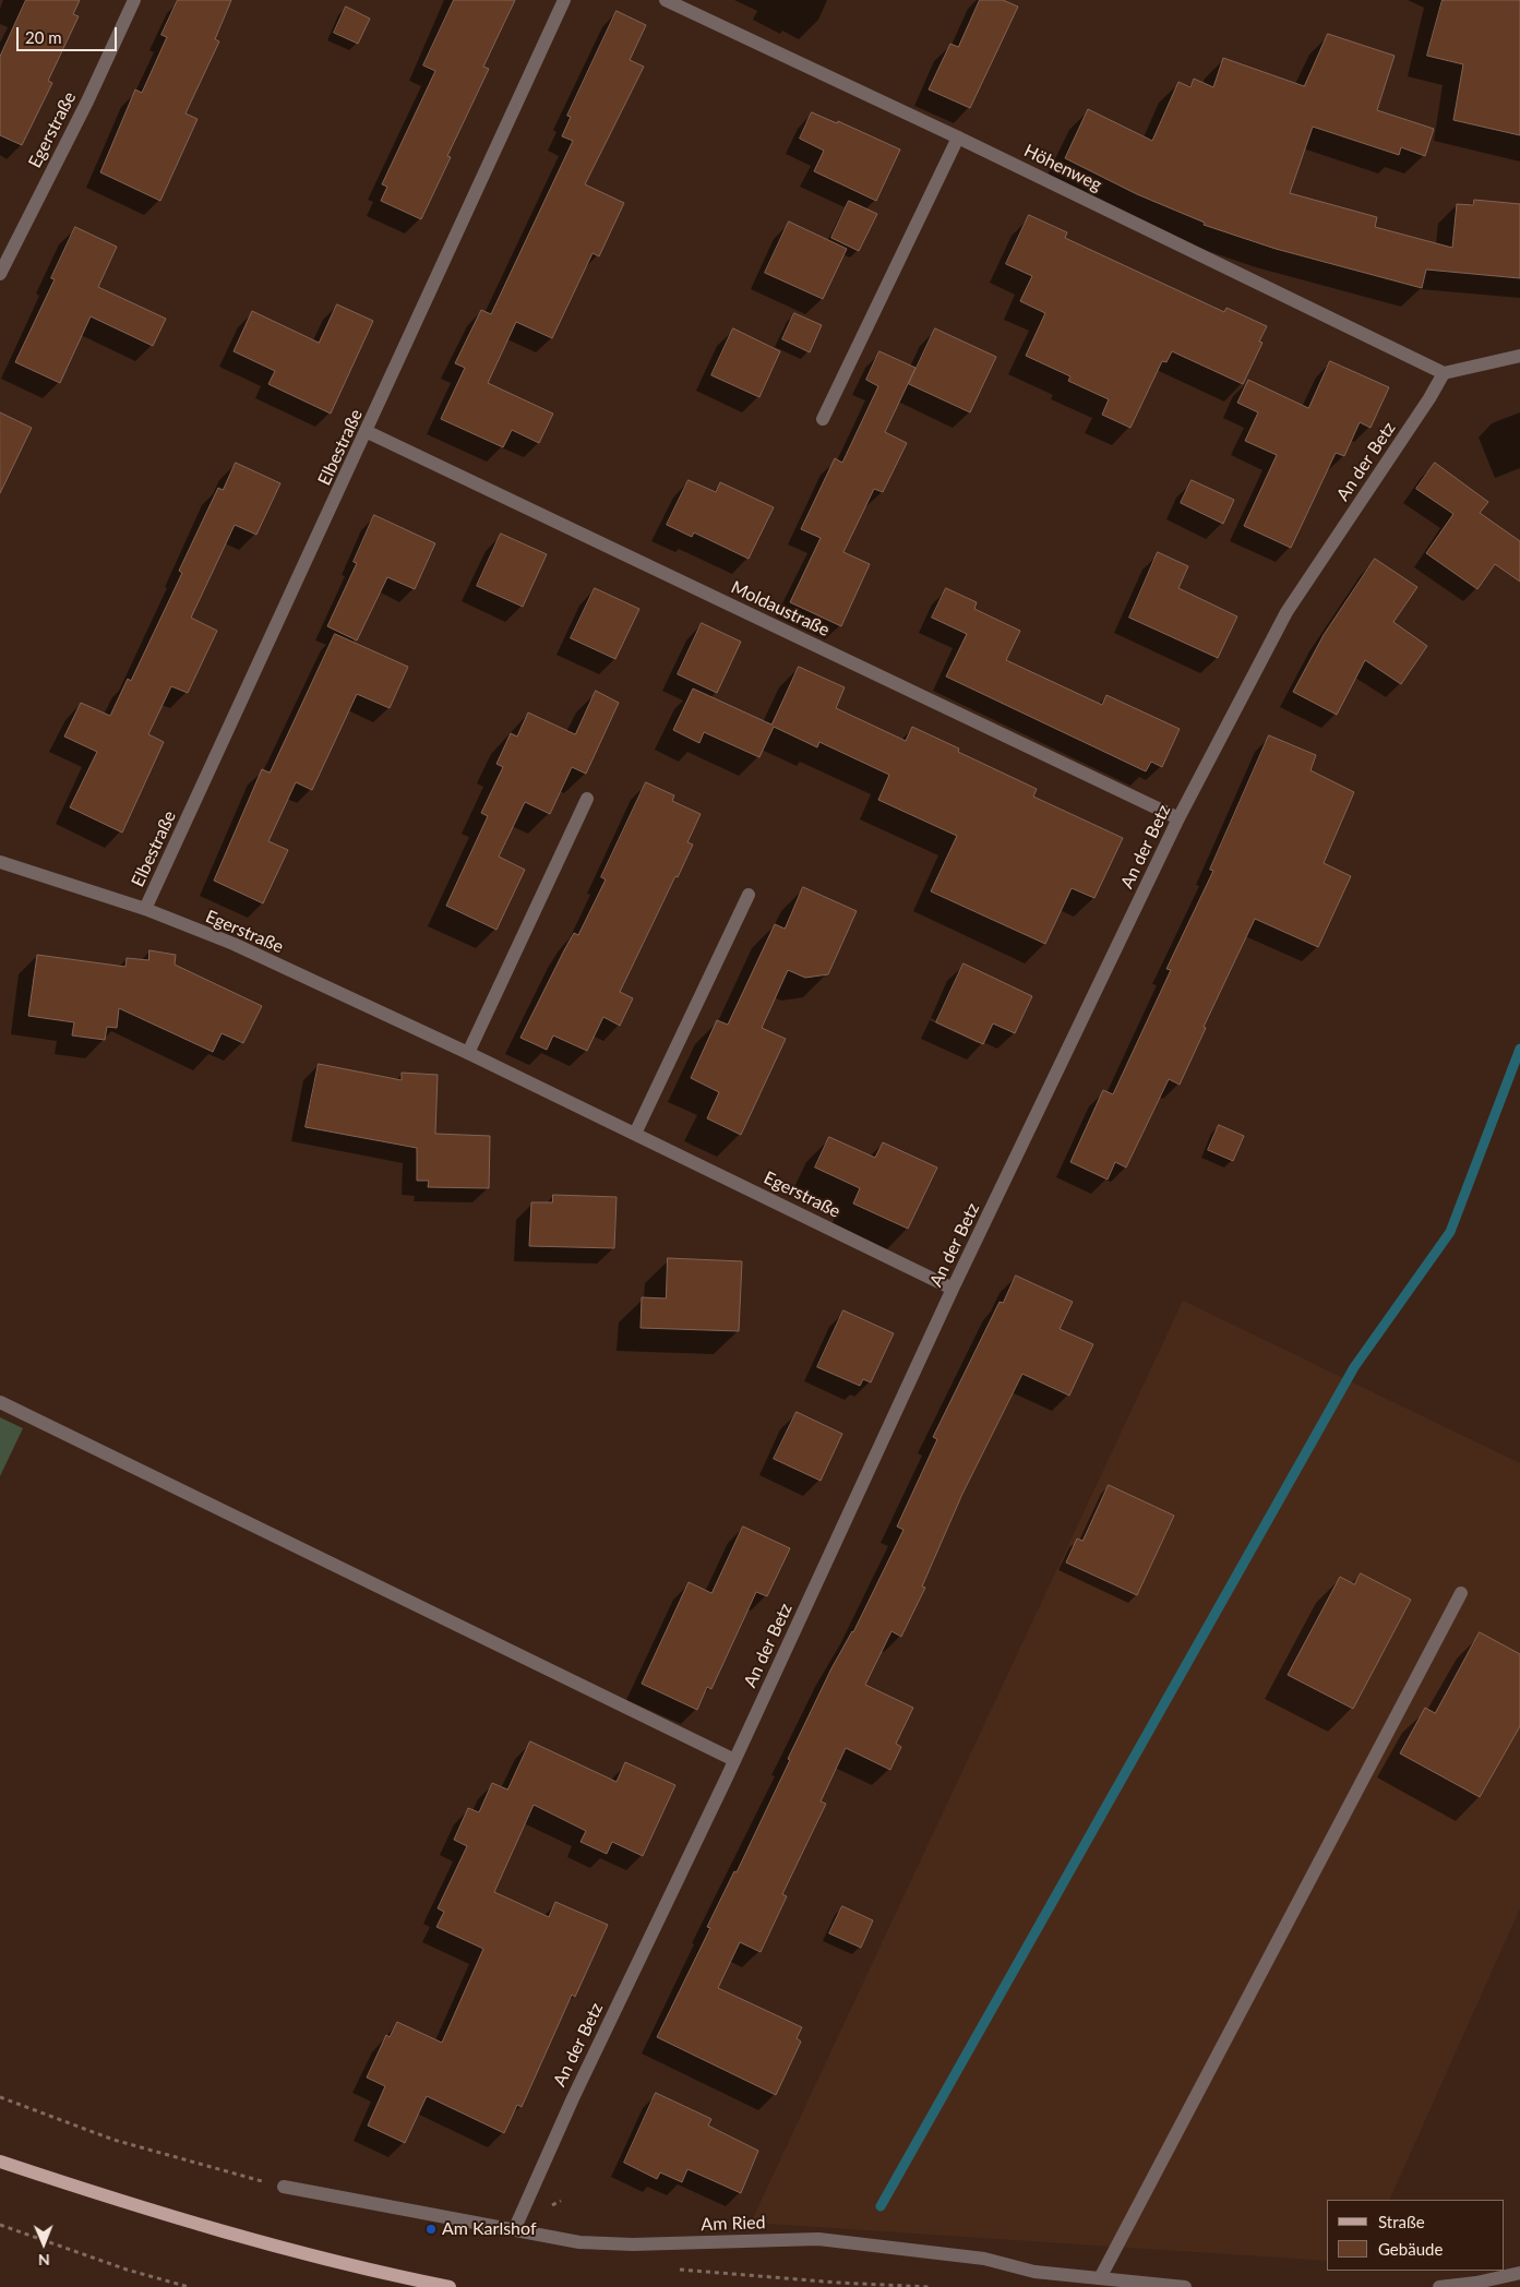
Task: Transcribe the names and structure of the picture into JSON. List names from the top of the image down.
{
  "streets": {
    "street": [
      "Egerstraße",
      "Höhenweg",
      "Elbestraße",
      "An der Betz",
      "Moldaustraße",
      "Am Ried"
    ]
  },
  "crossings": [
    ["Egerstraße", "Elbestraße"],
    ["Egerstraße", "An der Betz"],
    ["Höhenweg", "An der Betz"],
    ["Elbestraße", "Moldaustraße"],
    ["An der Betz", "Moldaustraße"],
    ["An der Betz", "Am Ried"]
  ],
  "places": ["Am Karlshof"],
  "legend": ["Straße", "Gebäude"],
  "scale_bar": "20 m",
  "north": "bottom"
}
